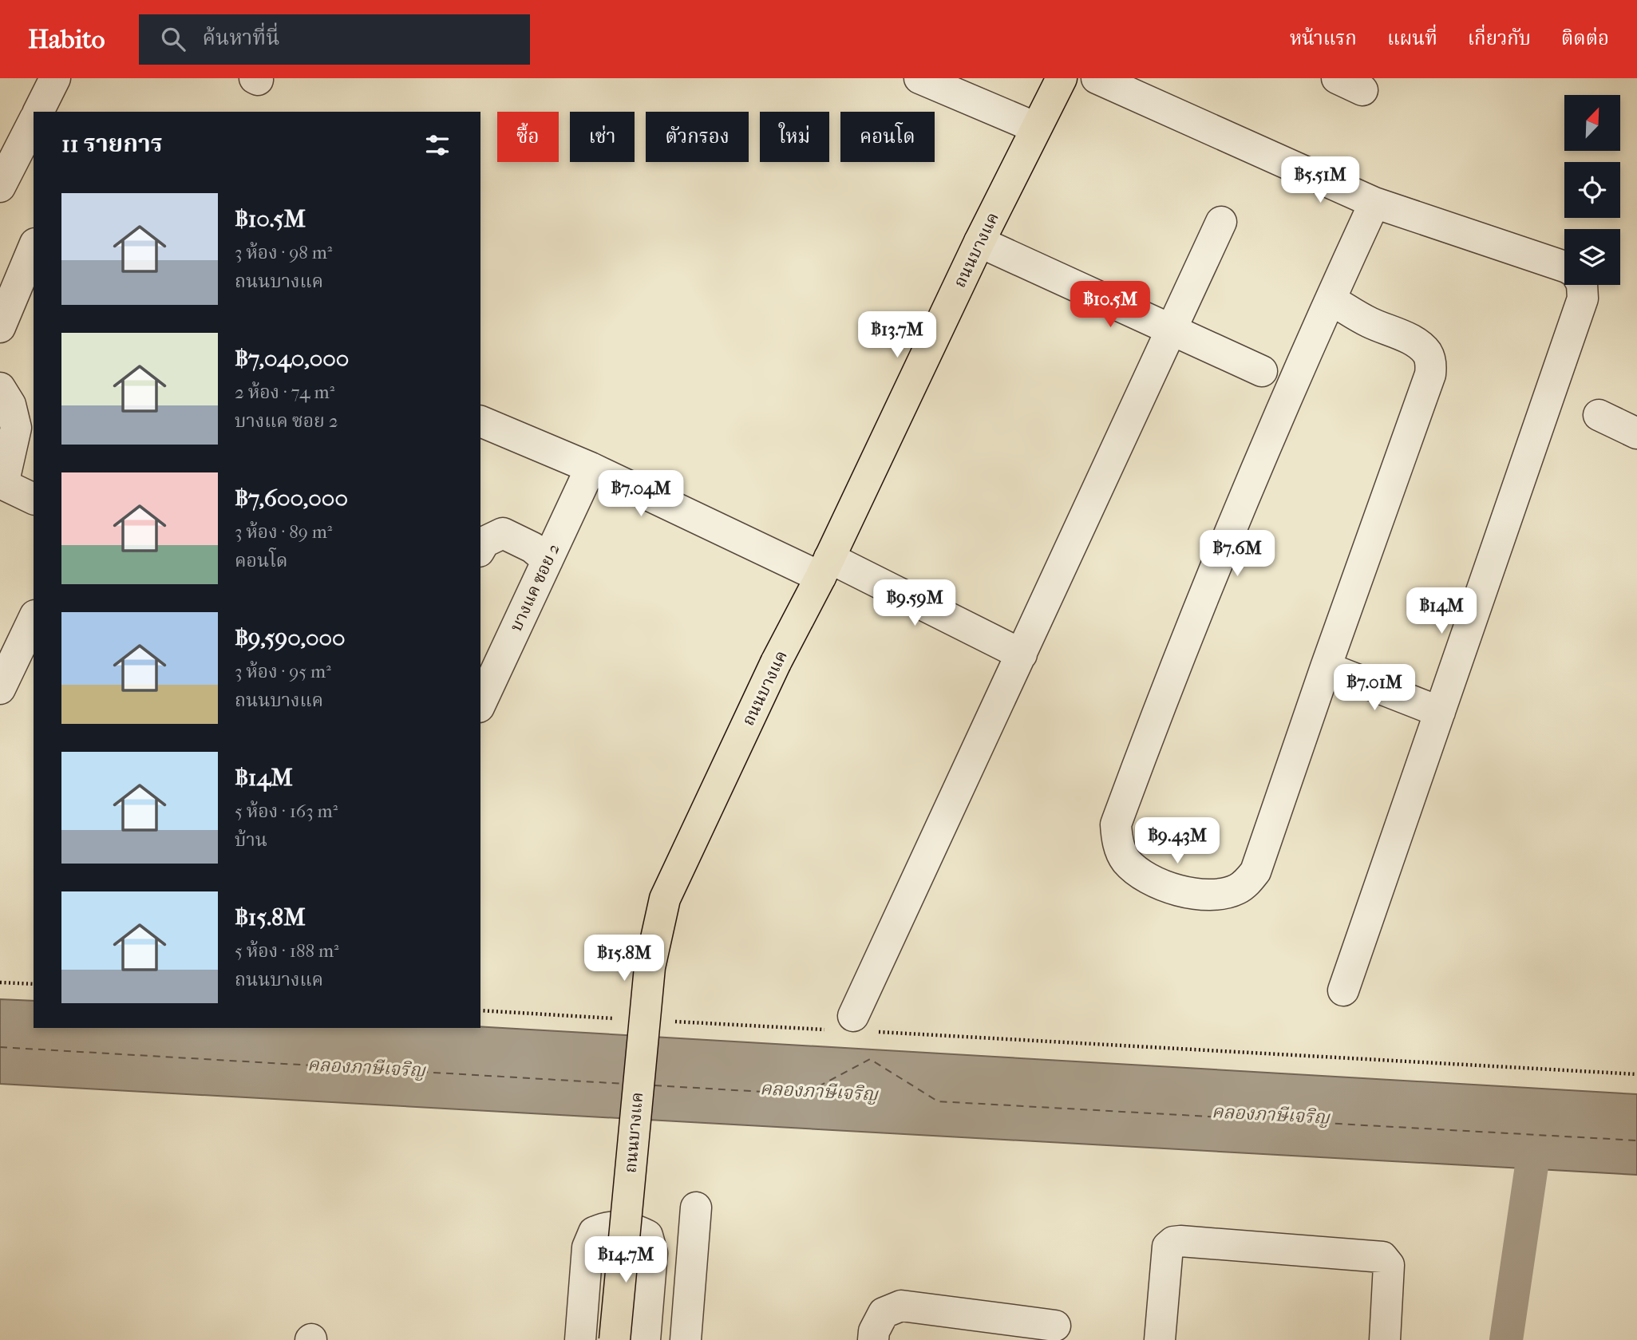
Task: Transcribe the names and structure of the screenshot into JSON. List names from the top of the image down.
{
  "streets": {
    "main road": ["ถนนบางแค"],
    "street": ["บางแค ซอย 2"]
  },
  "water": ["คลองภาษีเจริญ"],
  "north": "top right",
  "page": {
    "header": "Habito",
    "search": "ค้นหาที่นี่",
    "nav": [
      "หน้าแรก",
      "แผนที่",
      "เกี่ยวกับ",
      "ติดต่อ"
    ],
    "chip": [
      "ซื้อ",
      "เช่า",
      "ตัวกรอง",
      "ใหม่",
      "คอนโด"
    ],
    "heading": "11 รายการ",
    "price": [
      "฿5.51M",
      "฿10.5M",
      "฿13.7M",
      "฿7.04M",
      "฿7.6M",
      "฿9.59M",
      "฿14M",
      "฿7.01M",
      "฿9.43M",
      "฿15.8M",
      "฿14.7M"
    ],
    "list": [
      {
        "name": "฿10.5M",
        "note": "3 ห้อง · 98 m² · ถนนบางแค"
      },
      {
        "name": "฿7,040,000",
        "note": "2 ห้อง · 74 m² · บางแค ซอย 2"
      },
      {
        "name": "฿7,600,000",
        "note": "3 ห้อง · 89 m² · คอนโด"
      },
      {
        "name": "฿9,590,000",
        "note": "3 ห้อง · 95 m² · ถนนบางแค"
      },
      {
        "name": "฿14M",
        "note": "5 ห้อง · 163 m² · บ้าน"
      },
      {
        "name": "฿15.8M",
        "note": "5 ห้อง · 188 m² · ถนนบางแค"
      }
    ]
  }
}
